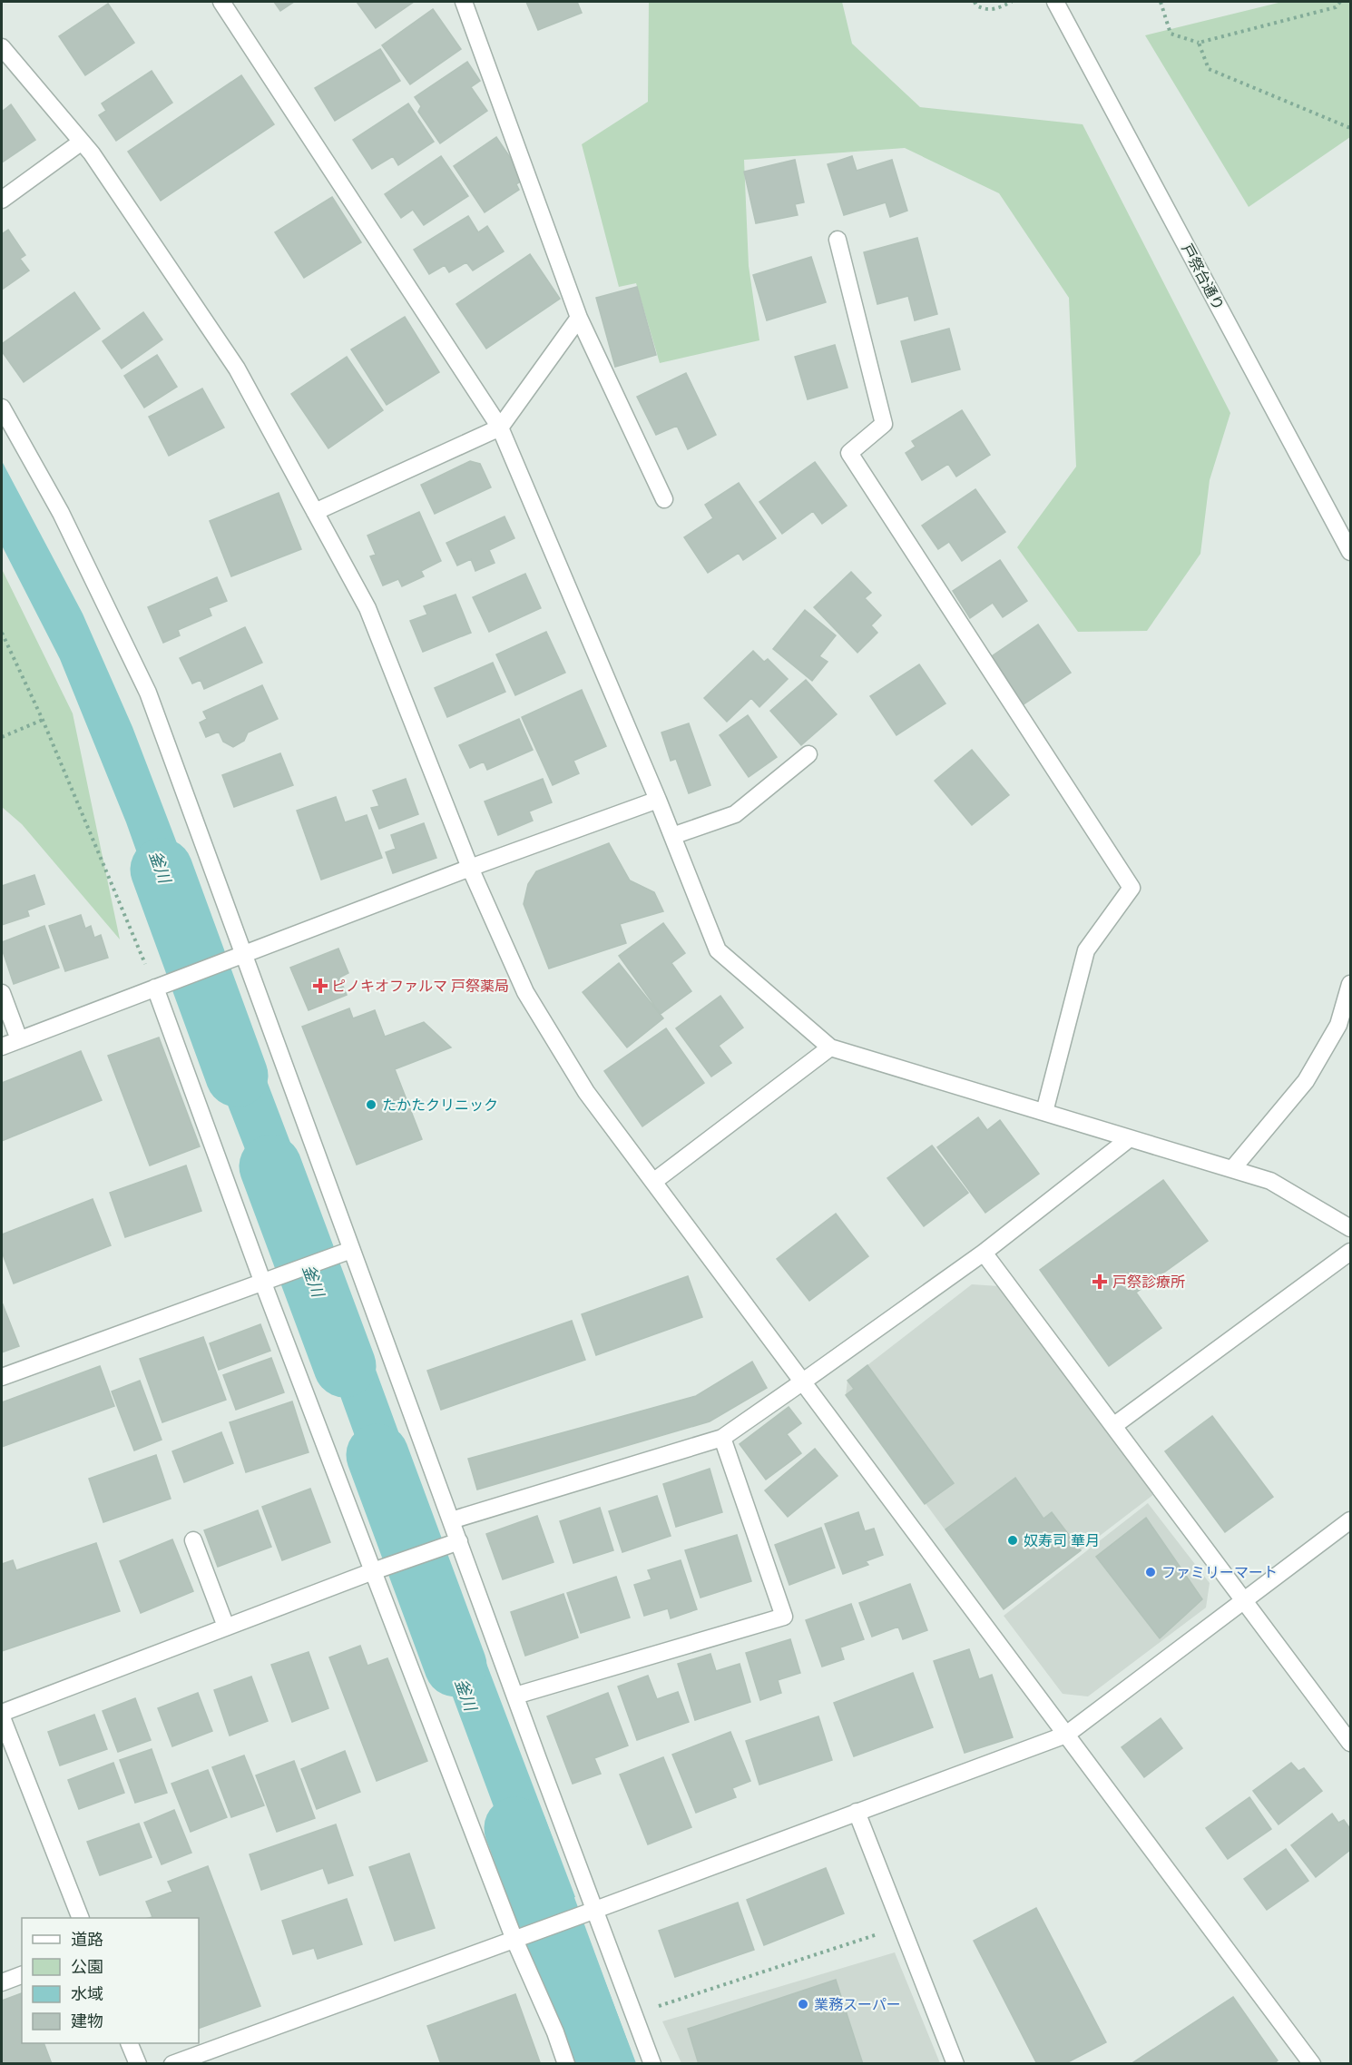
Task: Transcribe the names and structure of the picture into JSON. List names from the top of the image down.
{
  "streets": {
    "street": ["戸祭台通り"]
  },
  "water": ["釜川"],
  "places": {
    "health": ["ピノキオファルマ 戸祭薬局", "戸祭診療所"],
    "other": [
      "たかたクリニック",
      "奴寿司 華月",
      "ファミリーマート",
      "業務スーパー"
    ]
  },
  "legend": [
    "道路",
    "公園",
    "水域",
    "建物"
  ]
}
